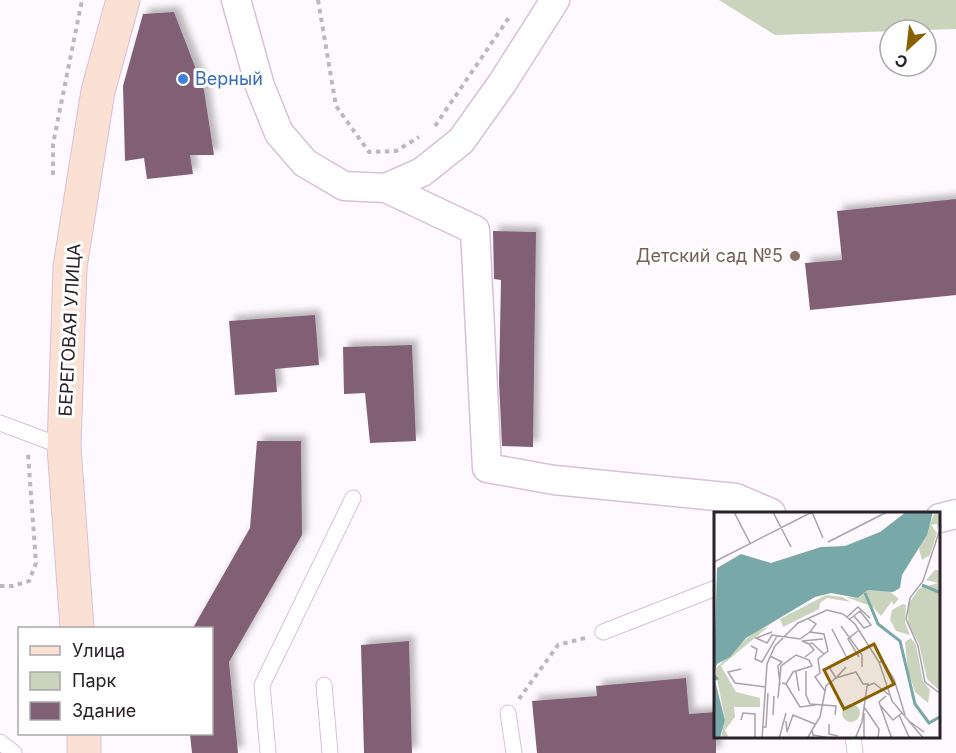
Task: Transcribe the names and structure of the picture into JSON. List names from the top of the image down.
{
  "streets": {
    "main road": ["БЕРЕГОВАЯ УЛИЦА"]
  },
  "places": ["Верный", "Детский сад №5"],
  "legend": ["Улица", "Парк", "Здание"],
  "north": "bottom left"
}
